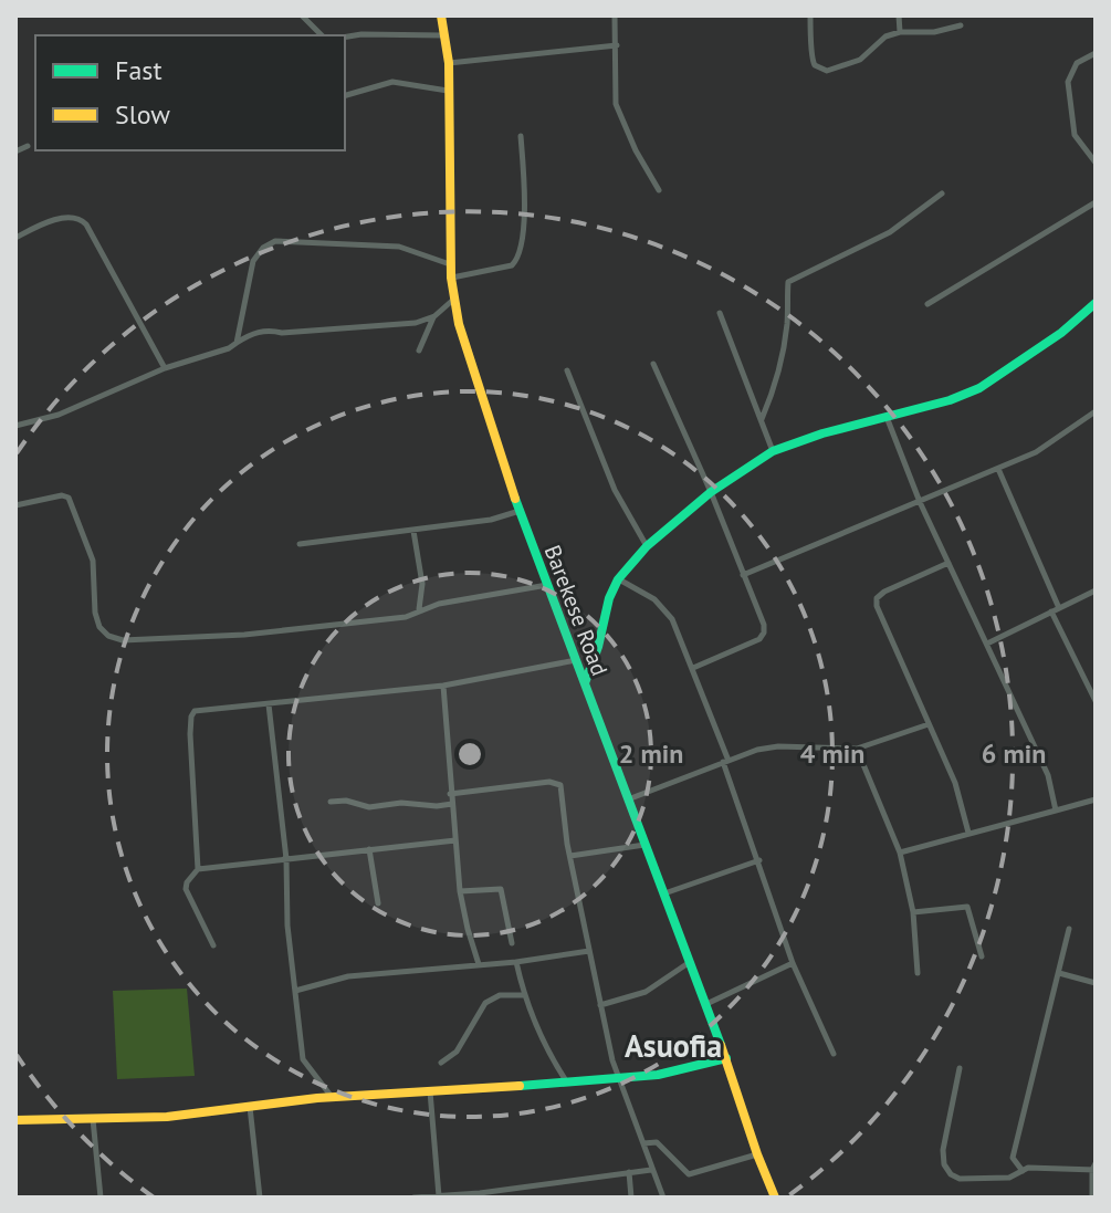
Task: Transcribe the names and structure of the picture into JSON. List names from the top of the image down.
{
  "streets": {
    "street": ["Barekese Road"]
  },
  "districts": ["Asuofia"],
  "legend": ["Fast", "Slow"],
  "rings": ["2 min", "4 min", "6 min"]
}
